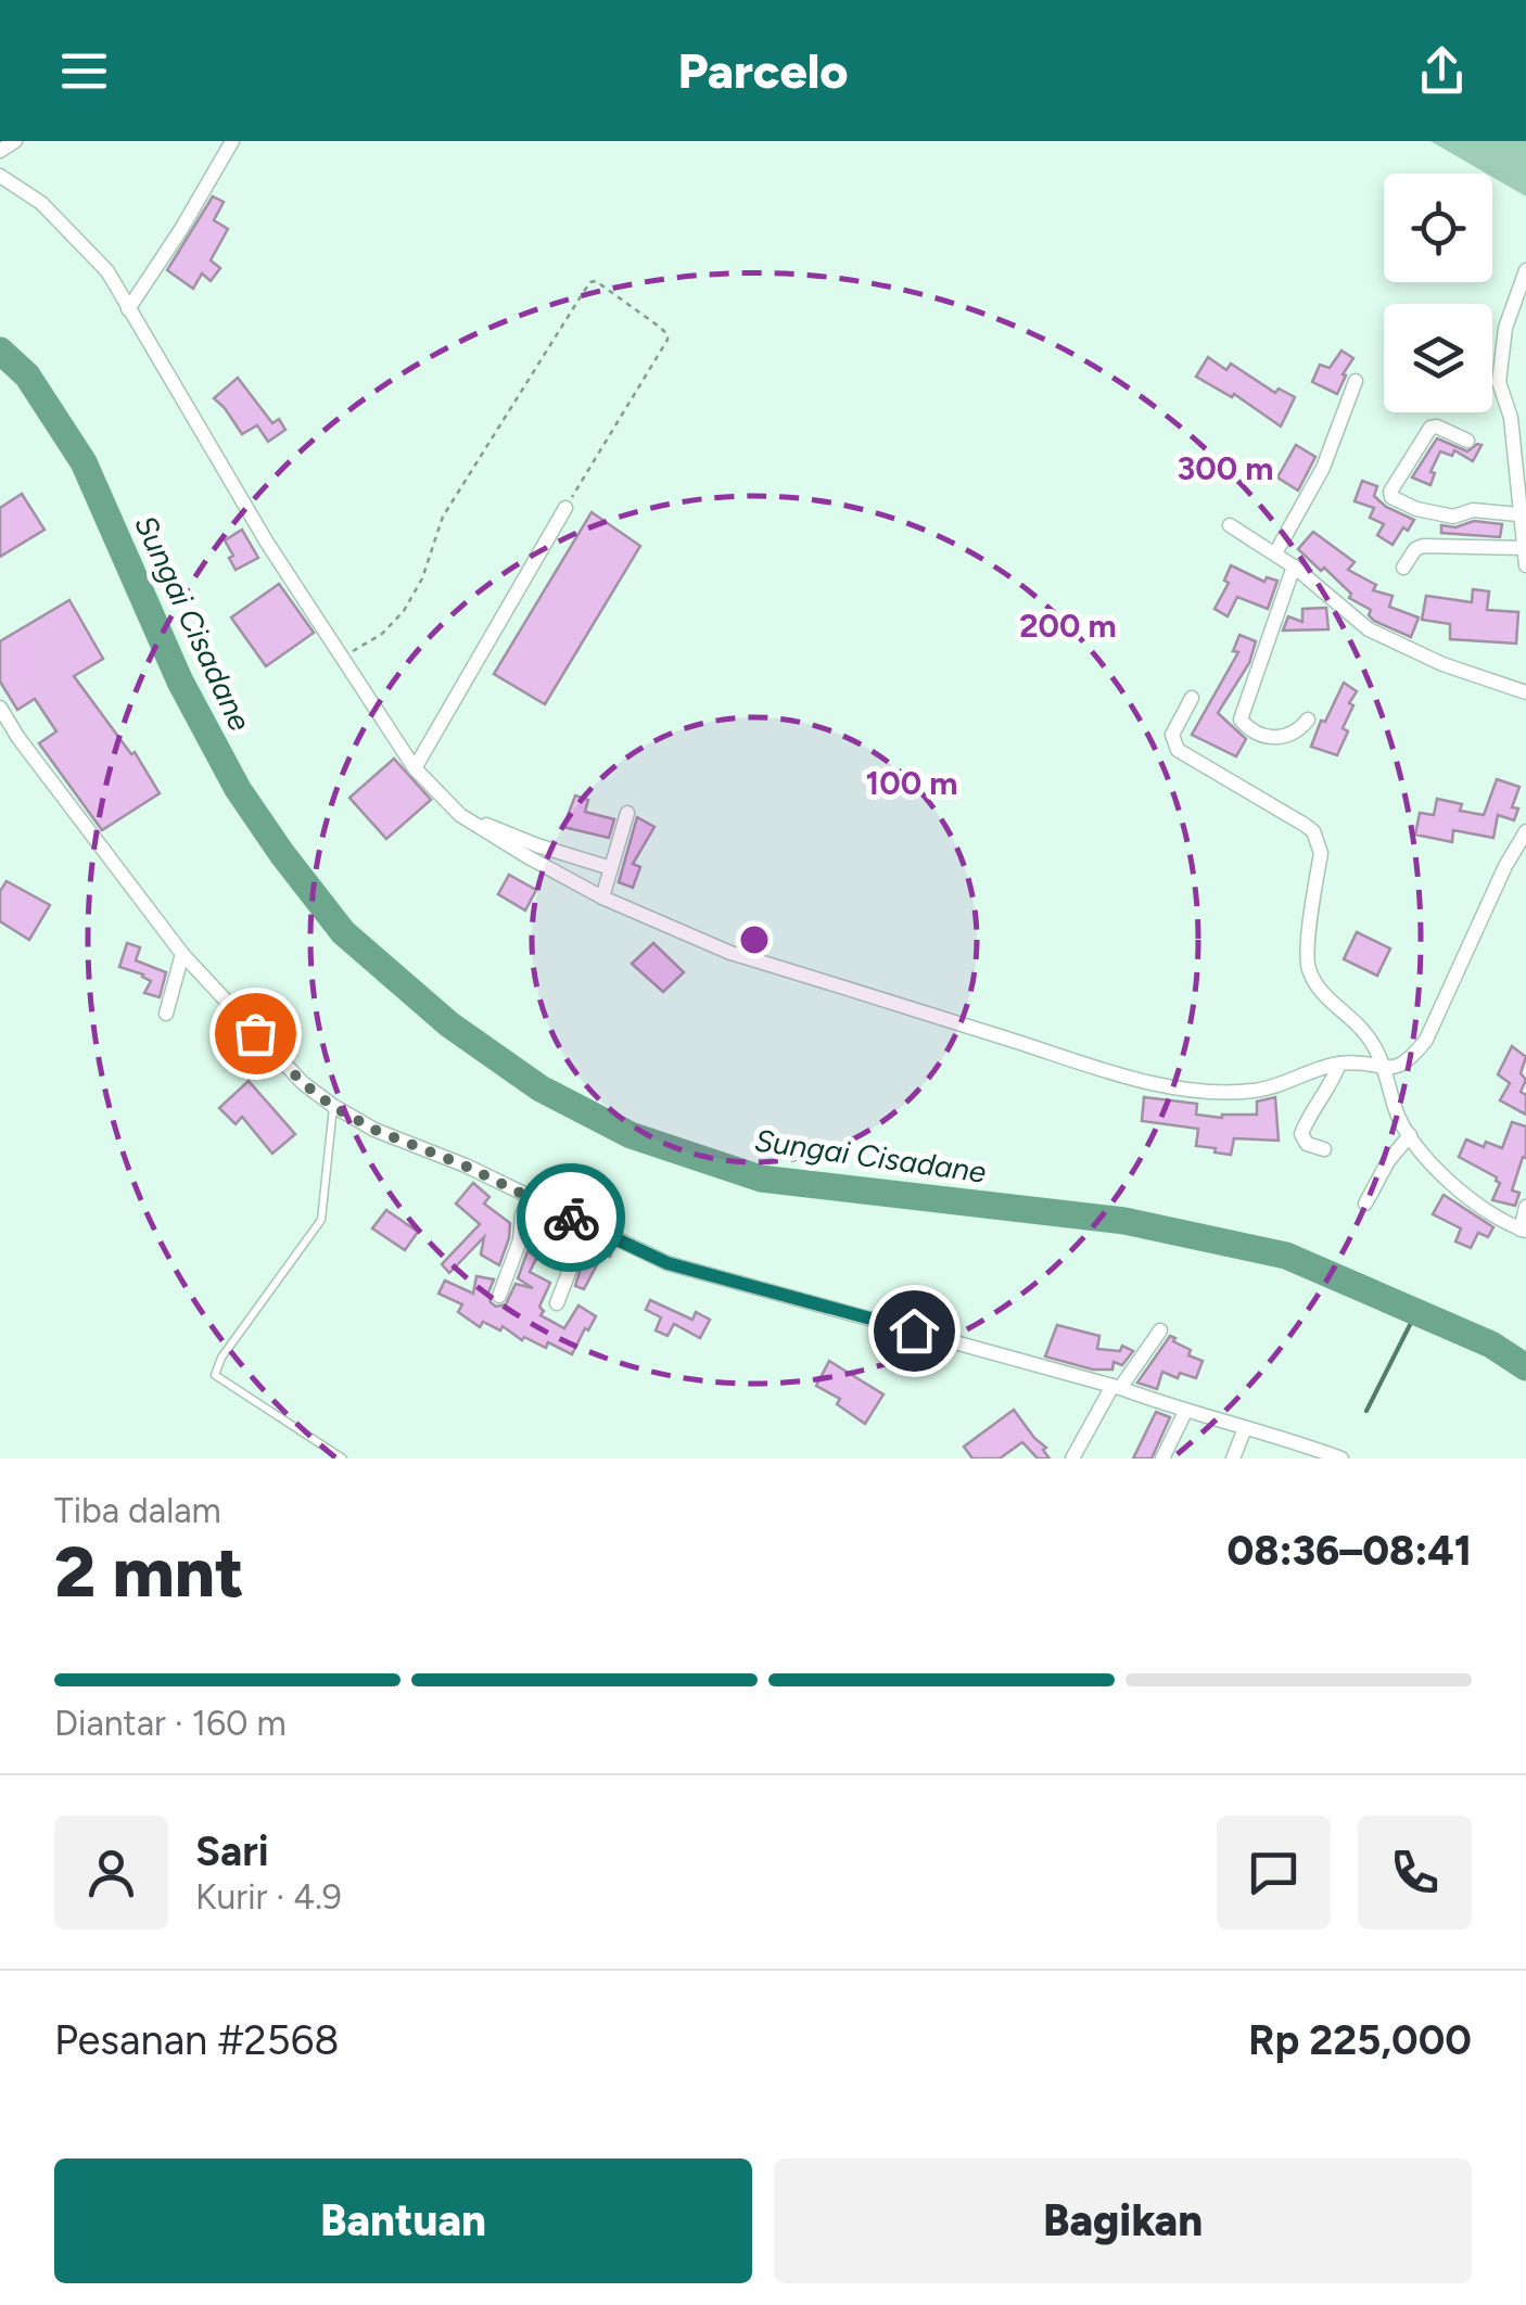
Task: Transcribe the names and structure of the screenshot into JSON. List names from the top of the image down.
{
  "water": ["Sungai Cisadane"],
  "page": {
    "header": "Parcelo",
    "heading": ["2 mnt", "Tiba dalam", "08:36–08:41"],
    "panel": [
      "Sari",
      "Kurir · 4.9",
      "Pesanan #2568",
      "Rp 225,000"
    ],
    "bar": "Diantar · 160 m",
    "buttons": ["Bantuan", "Bagikan"]
  },
  "rings": ["300 m", "200 m", "100 m"]
}
